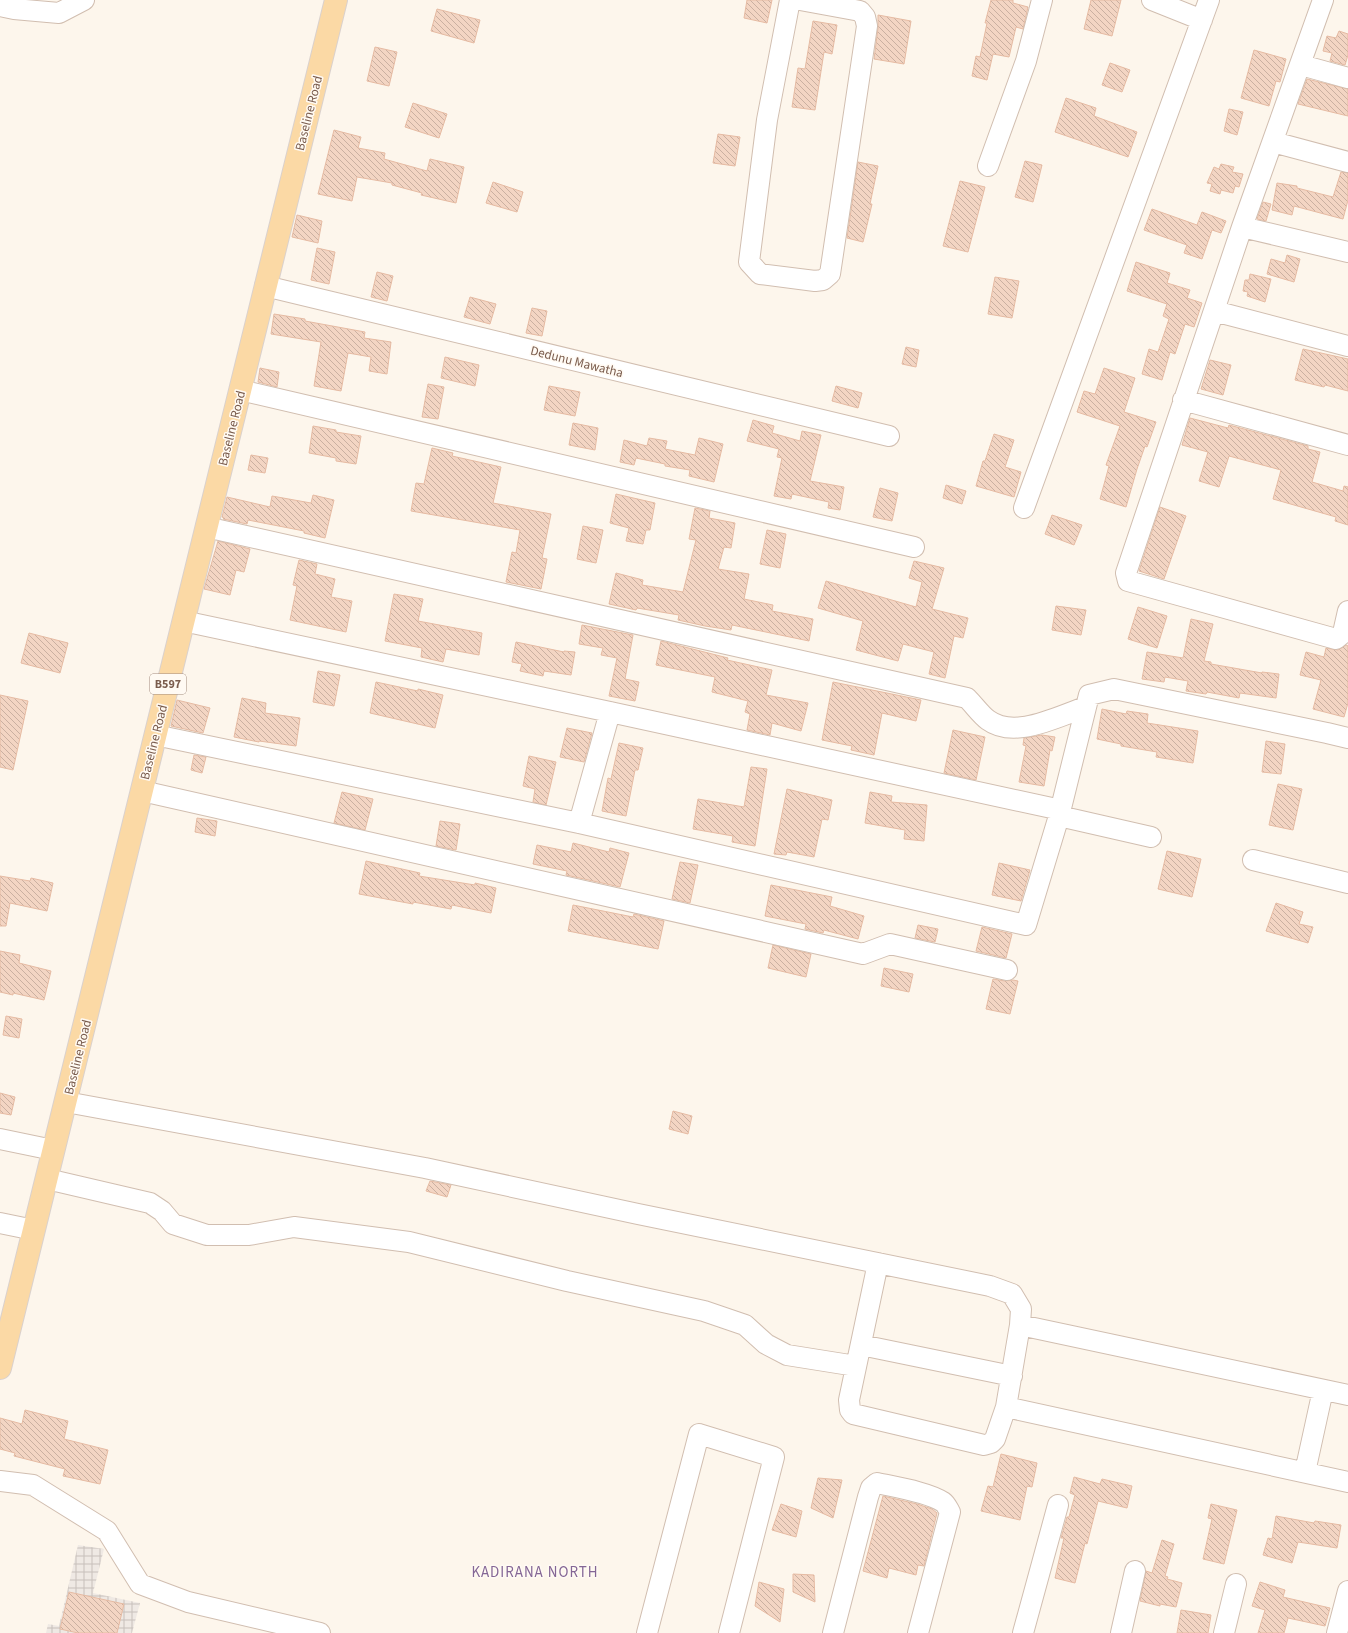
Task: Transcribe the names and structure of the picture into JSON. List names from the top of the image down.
{
  "streets": {
    "main road": ["Baseline Road", "B597"],
    "street": ["Dedunu Mawatha"]
  },
  "crossings": [
    ["Baseline Road", "Dedunu Mawatha"]
  ],
  "districts": ["KADIRANA NORTH"]
}
